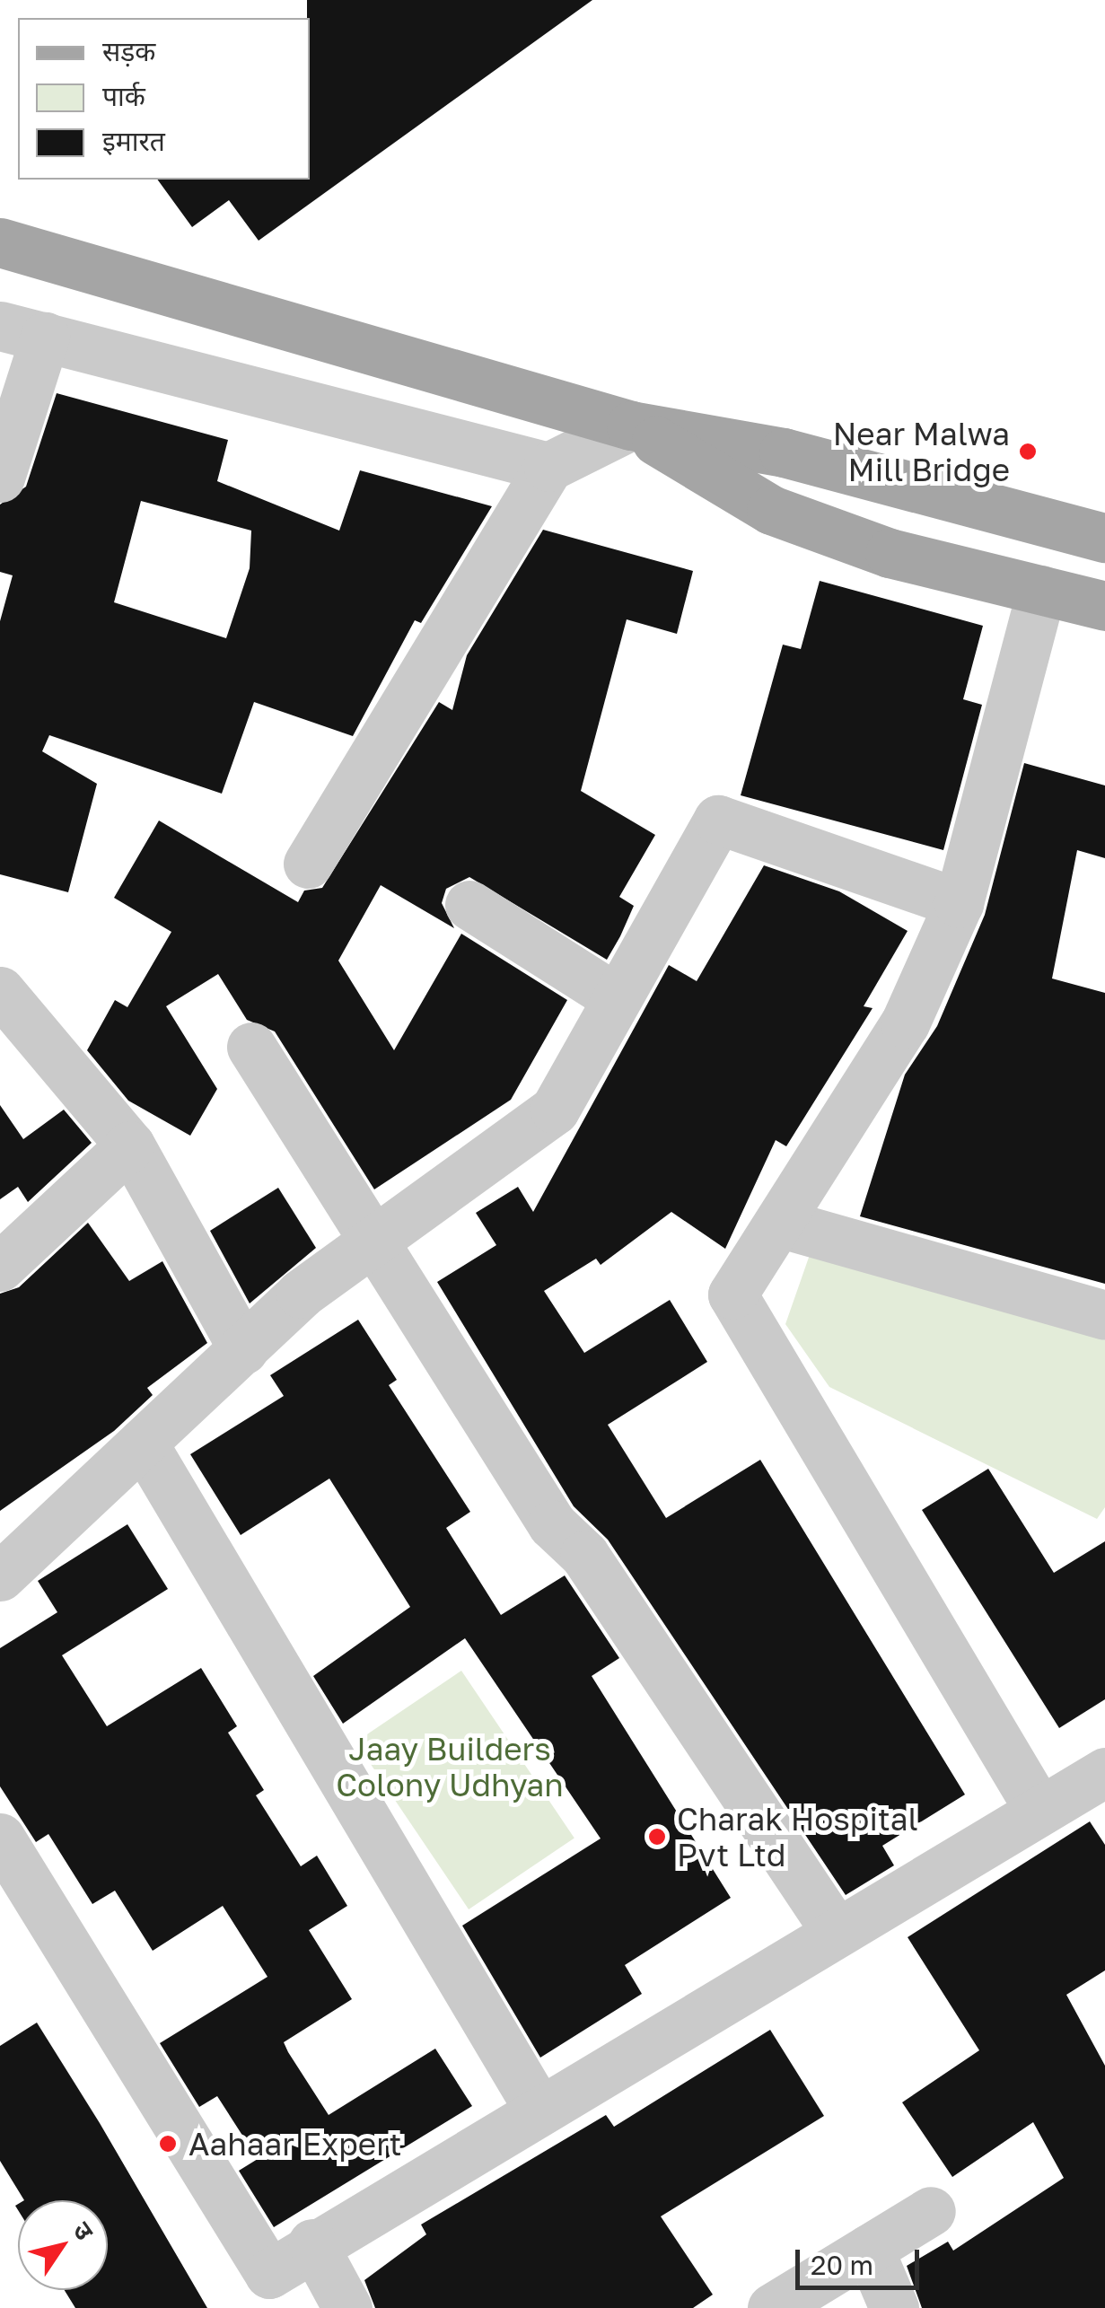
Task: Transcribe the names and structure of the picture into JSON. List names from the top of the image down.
{
  "parks": ["Jaay Builders Colony Udhyan"],
  "places": ["Near Malwa Mill Bridge", "Charak Hospital Pvt Ltd", "Aahaar Expert"],
  "legend": ["सड़क", "पार्क", "इमारत"],
  "scale_bar": "20 m",
  "north": "top right"
}
